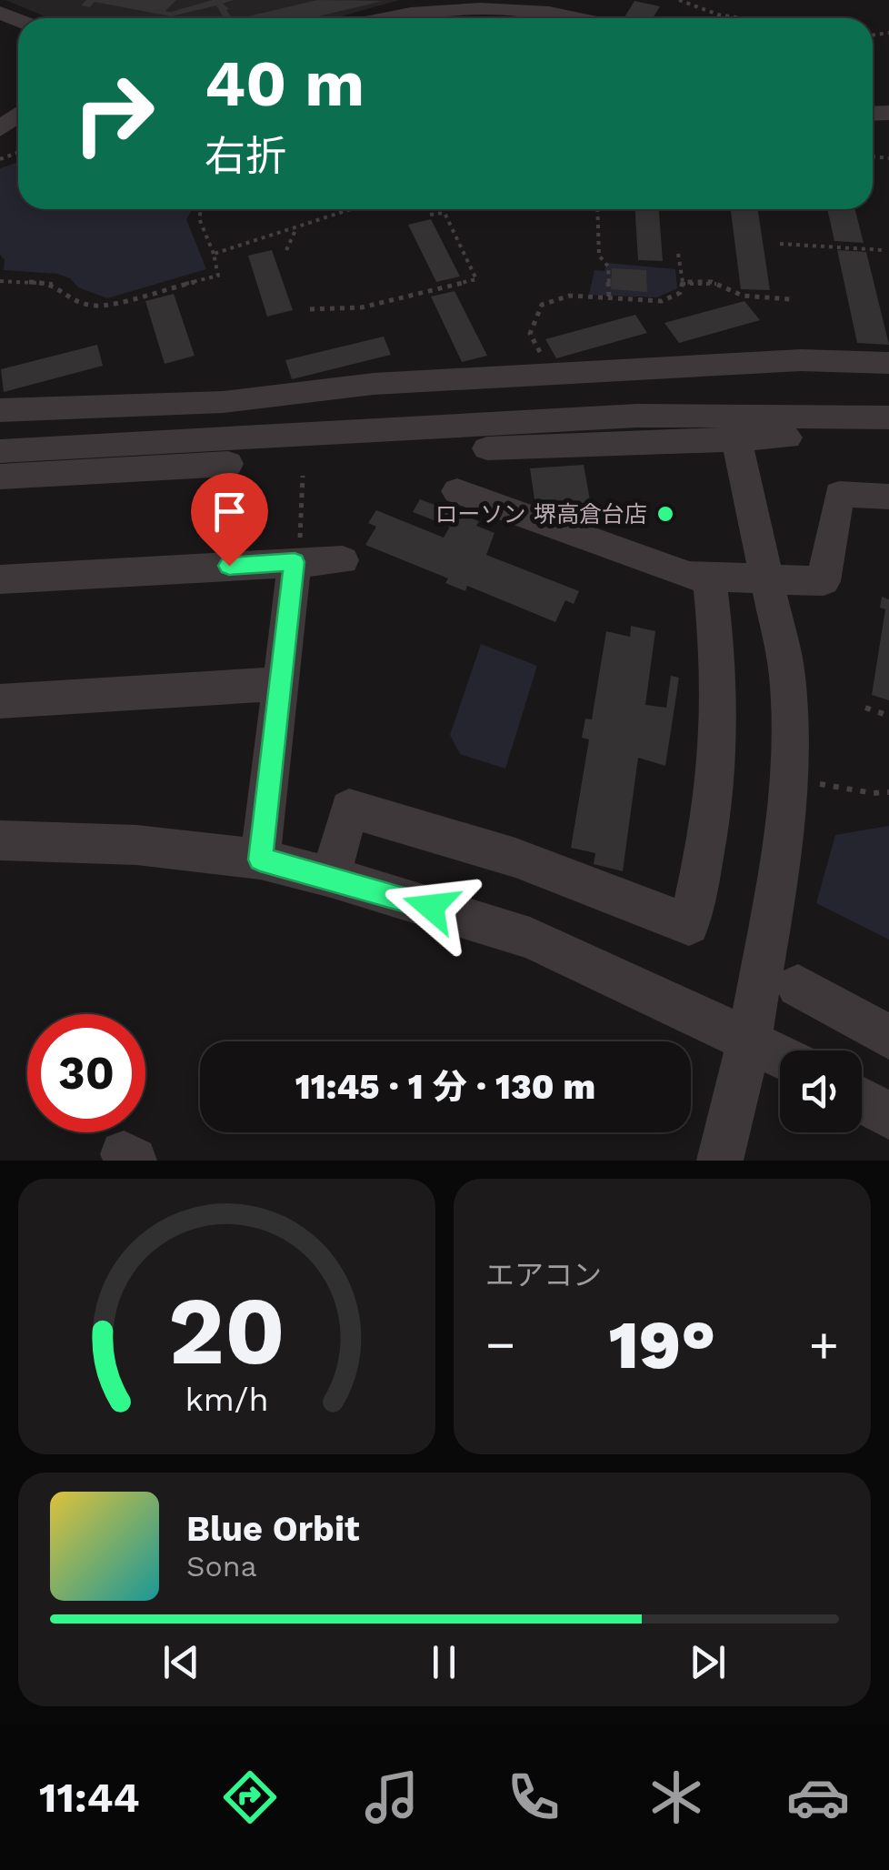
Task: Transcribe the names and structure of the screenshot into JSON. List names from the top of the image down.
{
  "places": ["ローソン 堺高倉台店"],
  "page": {
    "turn": ["40 m", "右折"],
    "limit": "30",
    "trip": "11:45 · 1 分 · 130 m",
    "tile": "エアコン",
    "heat": ["−", "19°", "+"],
    "song": ["Blue Orbit", "Sona"],
    "tabs": "11:44",
    "gauge": ["20", "km/h"]
  }
}
